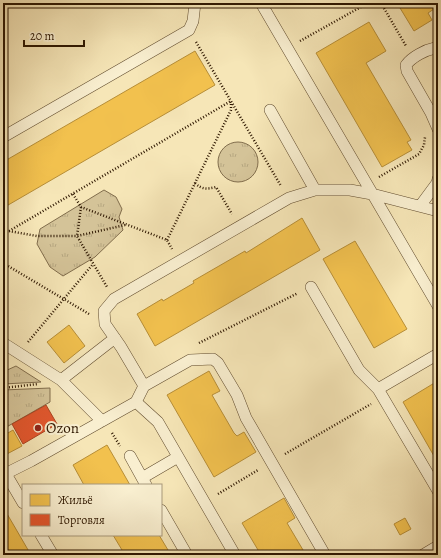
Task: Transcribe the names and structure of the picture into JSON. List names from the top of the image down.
{
  "places": ["Ozon"],
  "legend": ["Жильё", "Торговля"],
  "scale_bar": "20 m"
}
